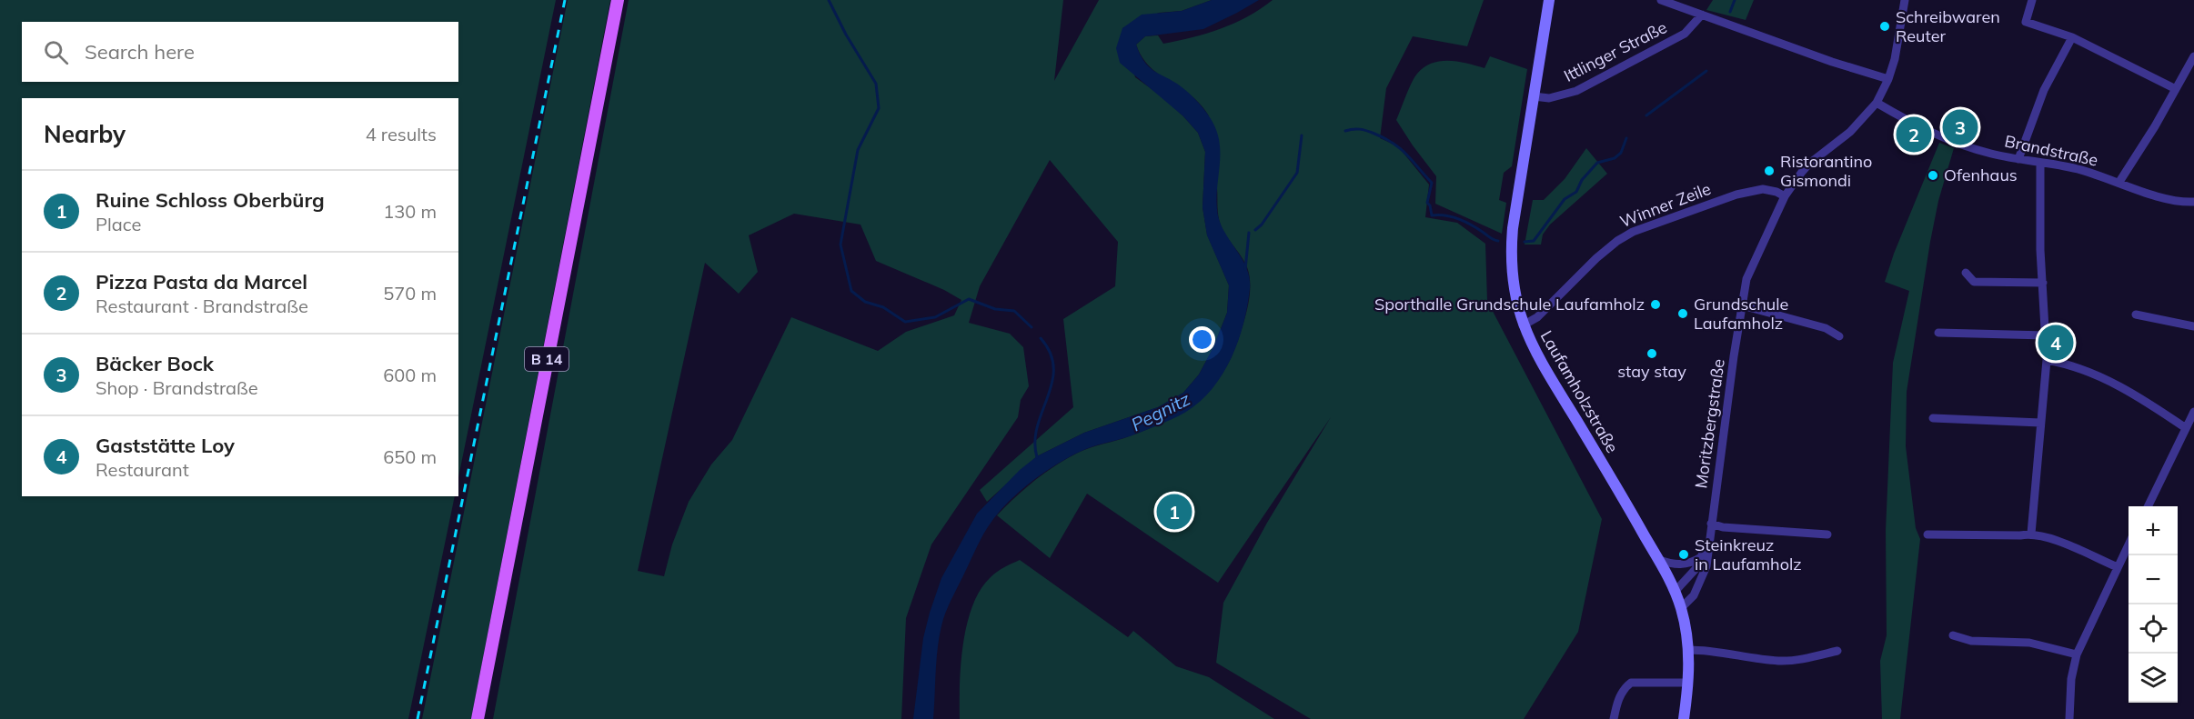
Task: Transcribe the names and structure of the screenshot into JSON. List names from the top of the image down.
{
  "streets": {
    "main road": ["B 14", "Laufamholzstraße"],
    "street": [
      "Ittlinger Straße",
      "Brandstraße",
      "Winner Zeile",
      "Moritzbergstraße"
    ]
  },
  "crossings": [
    ["Ittlinger Straße", "Laufamholzstraße"],
    ["Brandstraße", "Moritzbergstraße"],
    ["Winner Zeile", "Laufamholzstraße"],
    ["Winner Zeile", "Moritzbergstraße"],
    ["Laufamholzstraße", "Moritzbergstraße"]
  ],
  "water": ["Pegnitz"],
  "places": [
    "Schreibwaren Reuter",
    "Ristorantino Gismondi",
    "Ofenhaus",
    "Sporthalle Grundschule Laufamholz",
    "Grundschule Laufamholz",
    "stay stay",
    "Steinkreuz in Laufamholz"
  ],
  "page": {
    "search": "Search here",
    "heading": ["Nearby", "4 results"],
    "pins": [
      "3",
      "2",
      "4",
      "1"
    ],
    "list": [
      {
        "mark": "1",
        "name": "Ruine Schloss Oberbürg",
        "note": "Place",
        "value": "130 m"
      },
      {
        "mark": "2",
        "name": "Pizza Pasta da Marcel",
        "note": "Restaurant · Brandstraße",
        "value": "570 m"
      },
      {
        "mark": "3",
        "name": "Bäcker Bock",
        "note": "Shop · Brandstraße",
        "value": "600 m"
      },
      {
        "mark": "4",
        "name": "Gaststätte Loy",
        "note": "Restaurant",
        "value": "650 m"
      }
    ],
    "map_buttons": ["+", "−"]
  }
}
